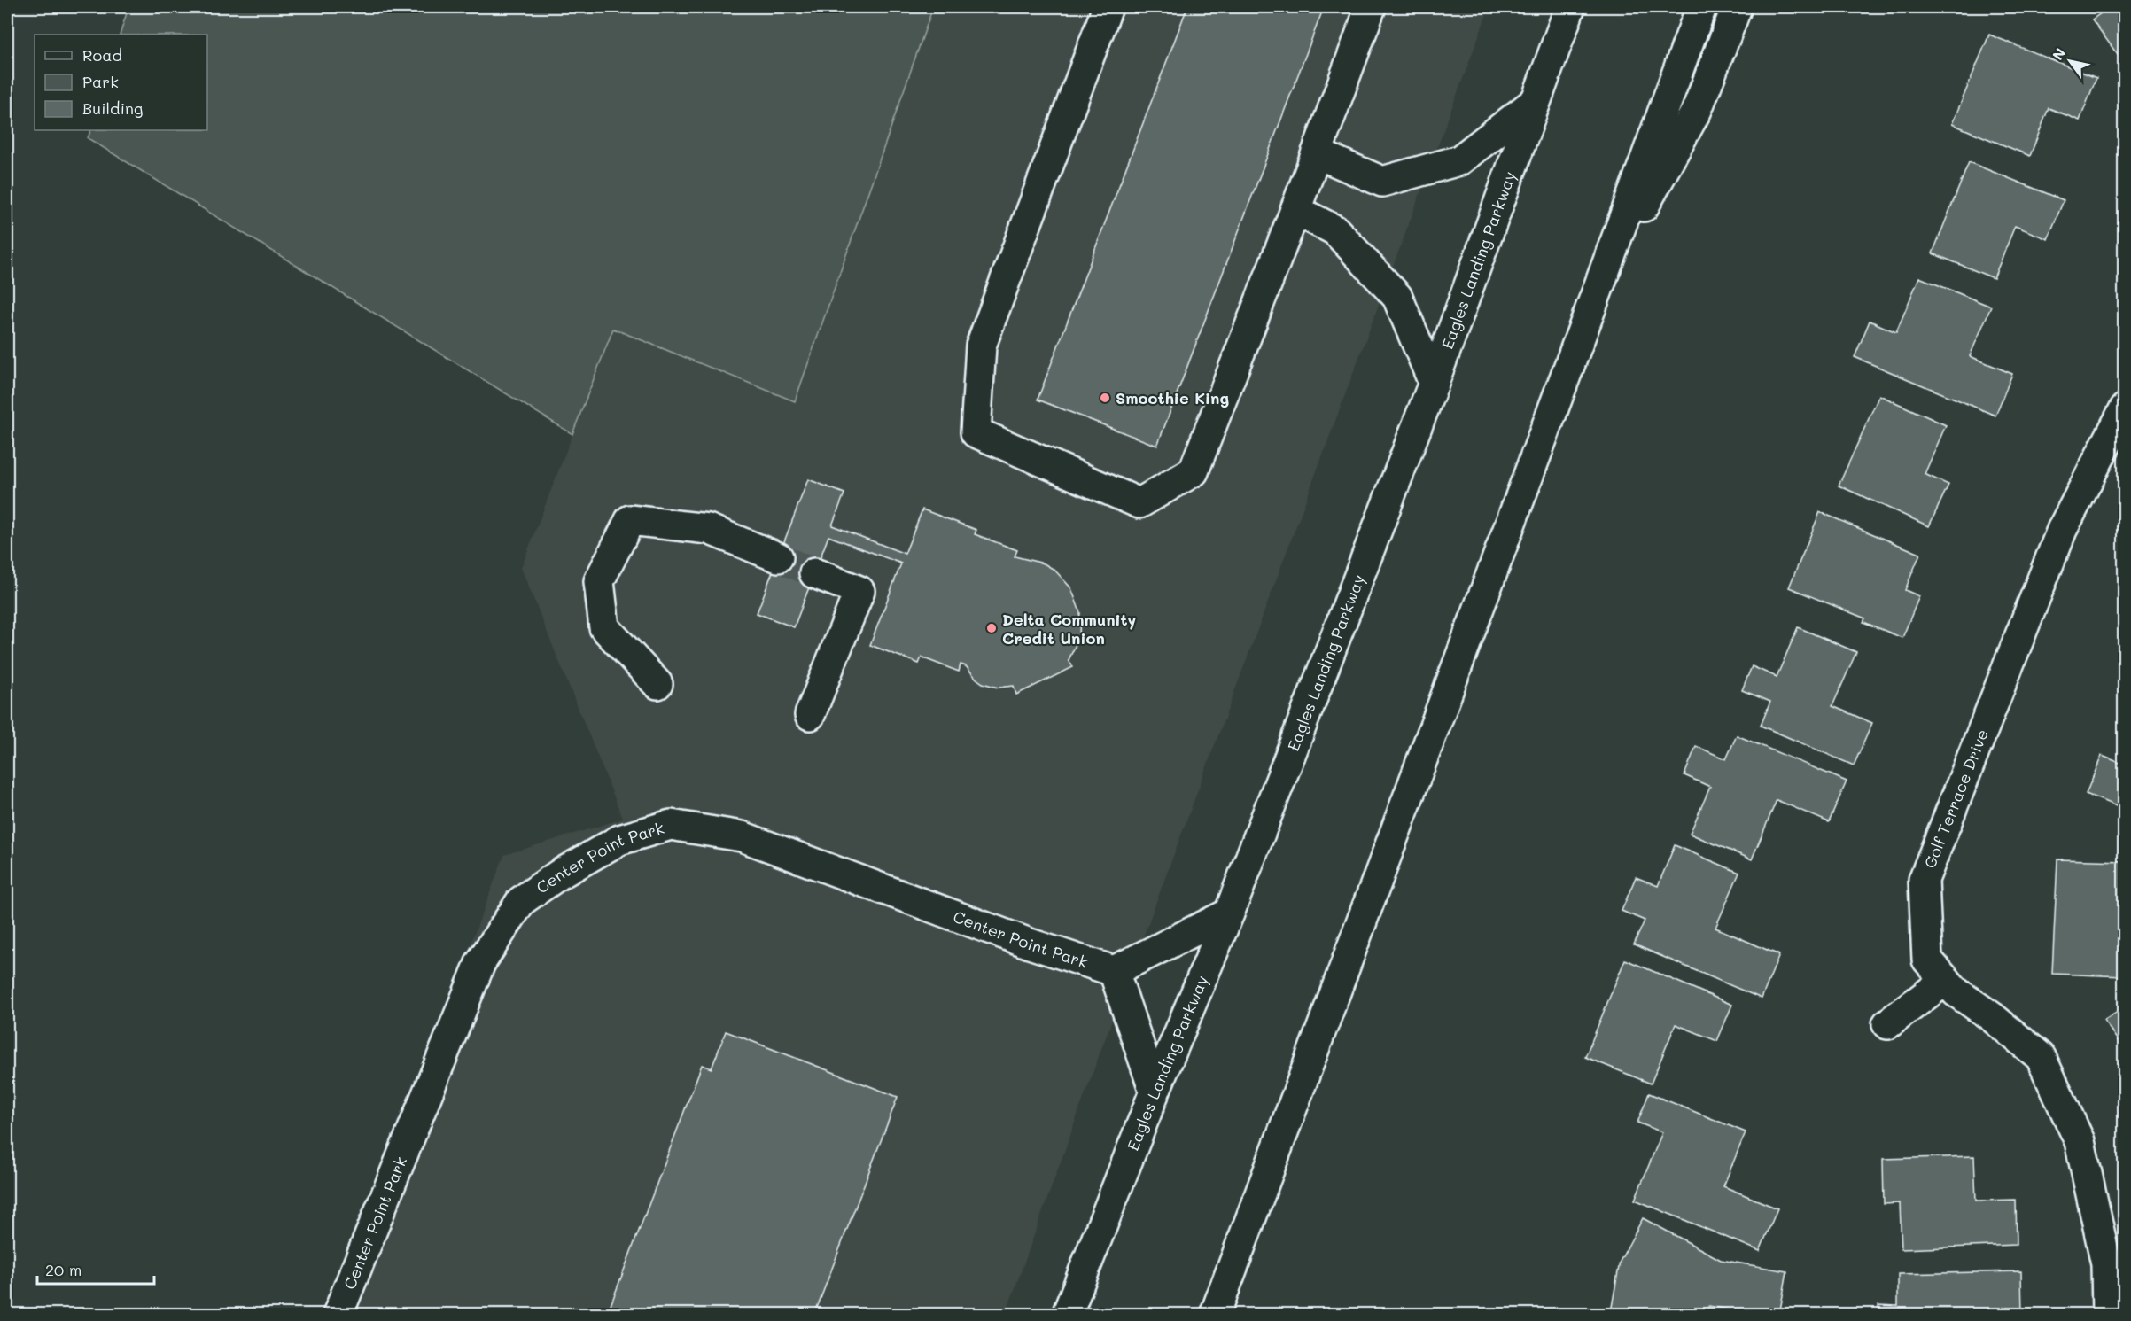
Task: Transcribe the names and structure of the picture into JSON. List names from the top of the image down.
{
  "streets": {
    "main road": ["Eagles Landing Parkway", "Golf Terrace Drive", "Center Point Park"]
  },
  "places": ["Smoothie King", "Delta Community Credit Union"],
  "legend": ["Road", "Park", "Building"],
  "scale_bar": "20 m",
  "north": "top left"
}
